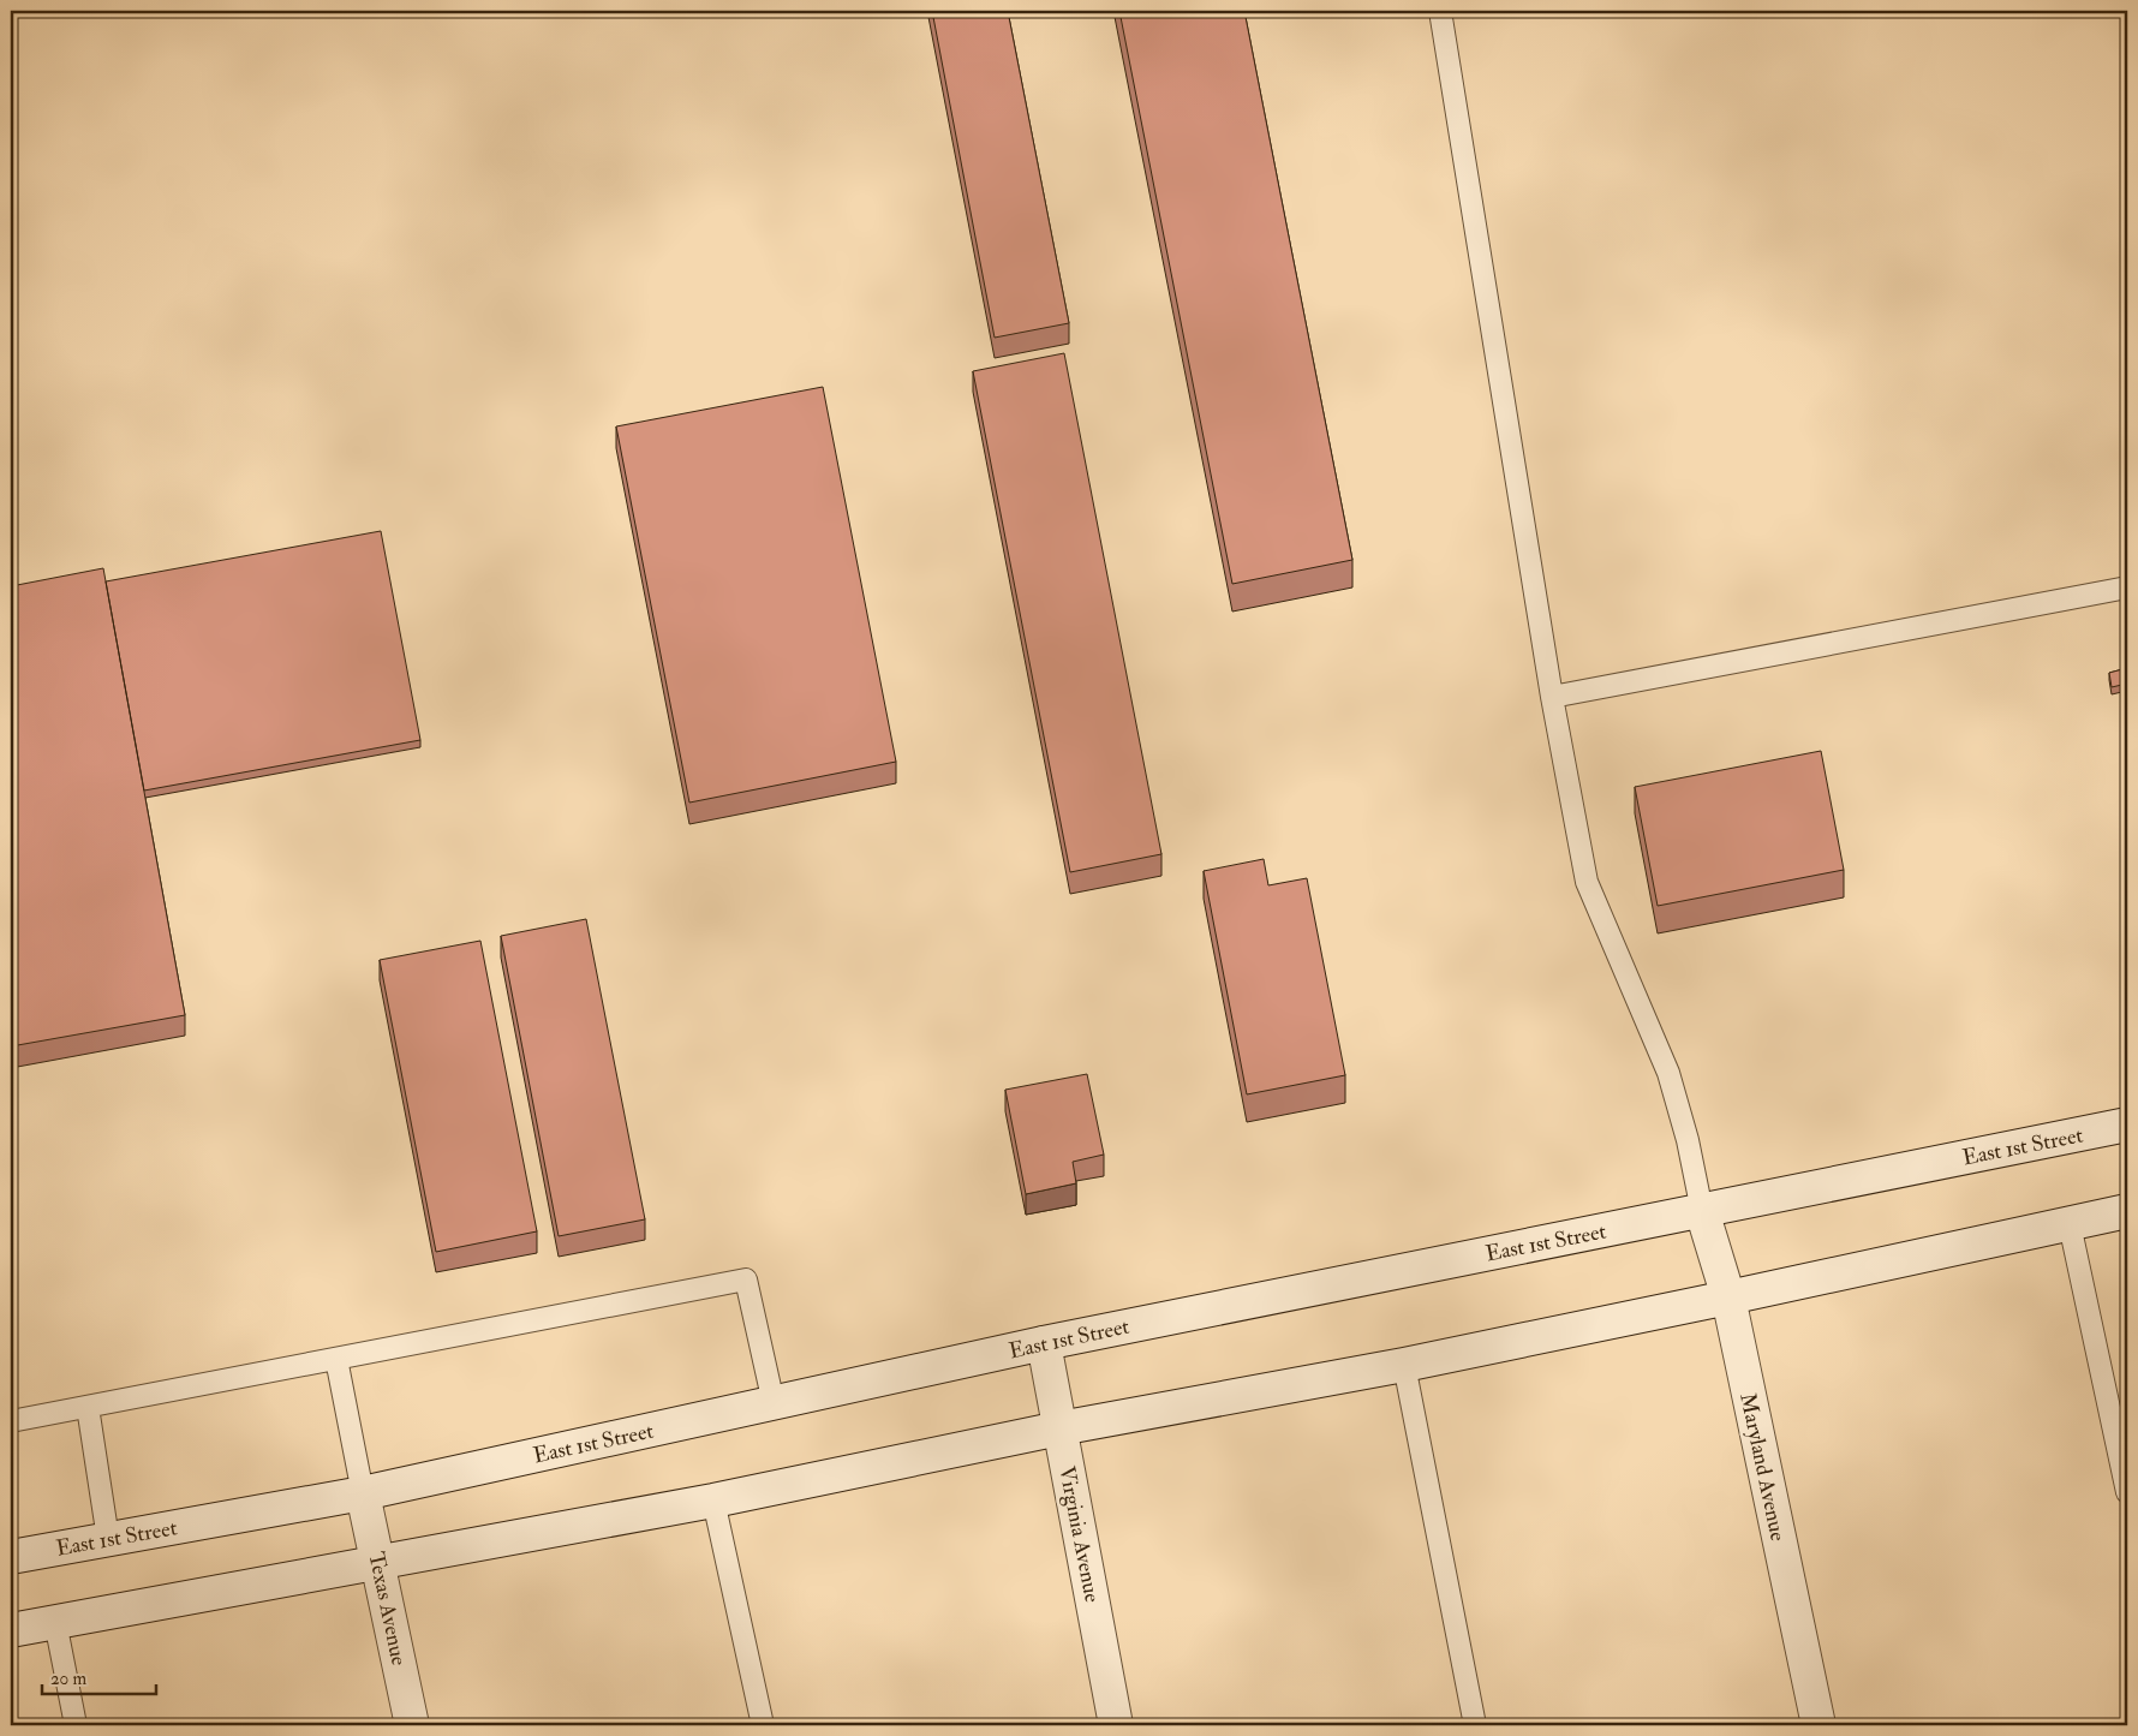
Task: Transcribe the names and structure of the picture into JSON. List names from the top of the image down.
{
  "streets": {
    "main road": [
      "East 1st Street",
      "Maryland Avenue",
      "Virginia Avenue",
      "Texas Avenue"
    ]
  },
  "crossings": [
    ["East 1st Street", "Maryland Avenue"],
    ["East 1st Street", "Virginia Avenue"],
    ["East 1st Street", "Texas Avenue"]
  ],
  "scale_bar": "20 m"
}
